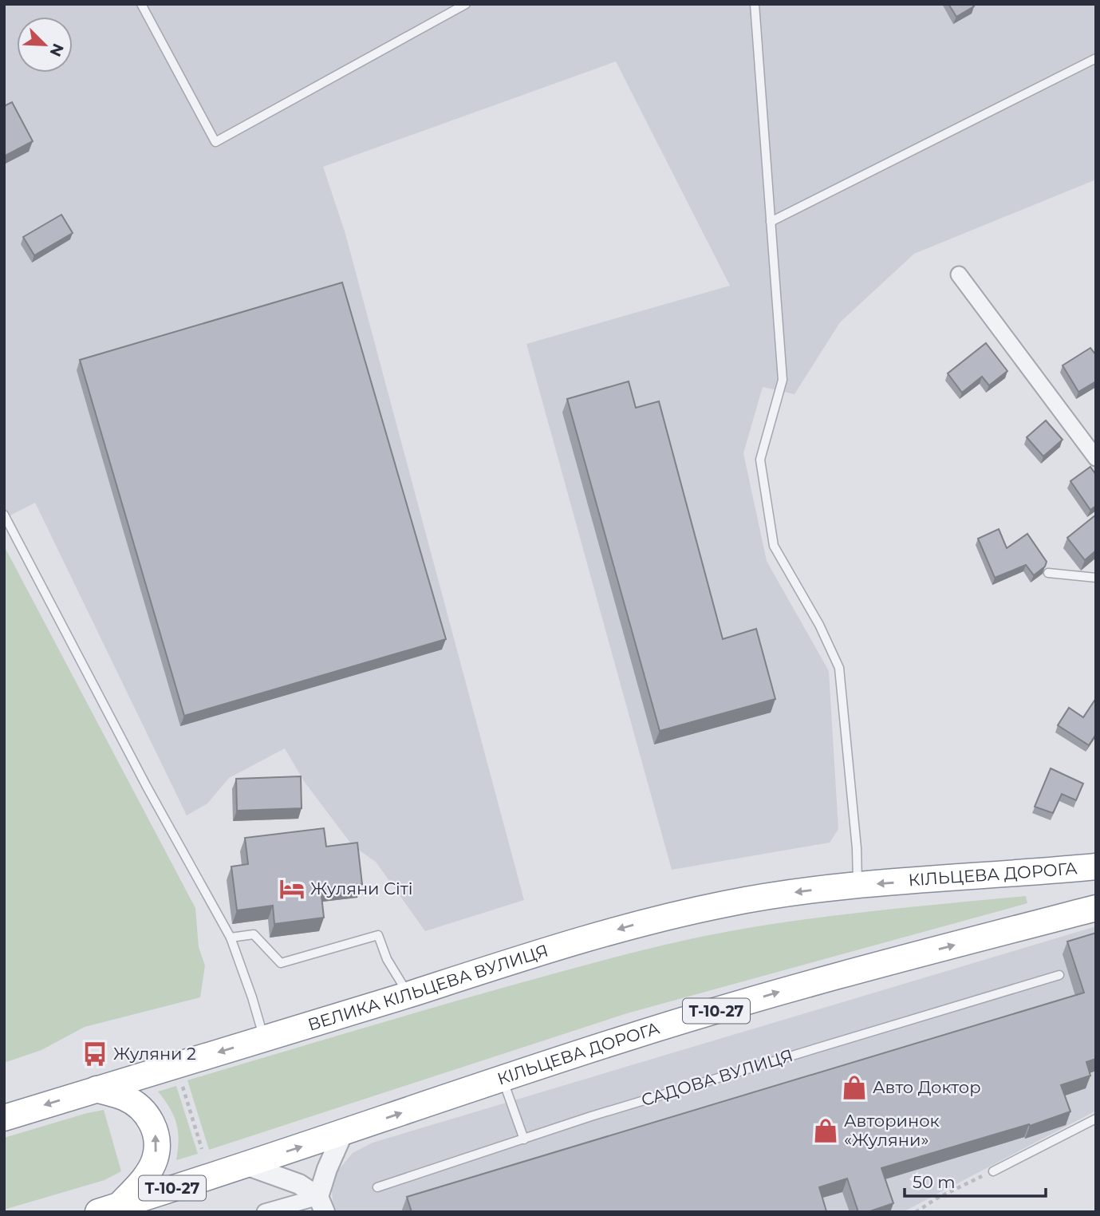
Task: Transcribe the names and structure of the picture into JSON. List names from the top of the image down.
{
  "streets": {
    "highway": ["КІЛЬЦЕВА ДОРОГА", "ВЕЛИКА КІЛЬЦЕВА ВУЛИЦЯ", "Т-10-27"],
    "lane": ["САДОВА ВУЛИЦЯ"]
  },
  "crossings": [
    ["КІЛЬЦЕВА ДОРОГА", "ВЕЛИКА КІЛЬЦЕВА ВУЛИЦЯ"]
  ],
  "one_way": ["ВЕЛИКА КІЛЬЦЕВА ВУЛИЦЯ"],
  "places": {
    "hotel": ["Жуляни Сіті"],
    "bus stop": ["Жуляни 2"],
    "shop": ["Авто Доктор", "Авторинок «Жуляни»"]
  },
  "scale_bar": "50 m",
  "north": "bottom right"
}
